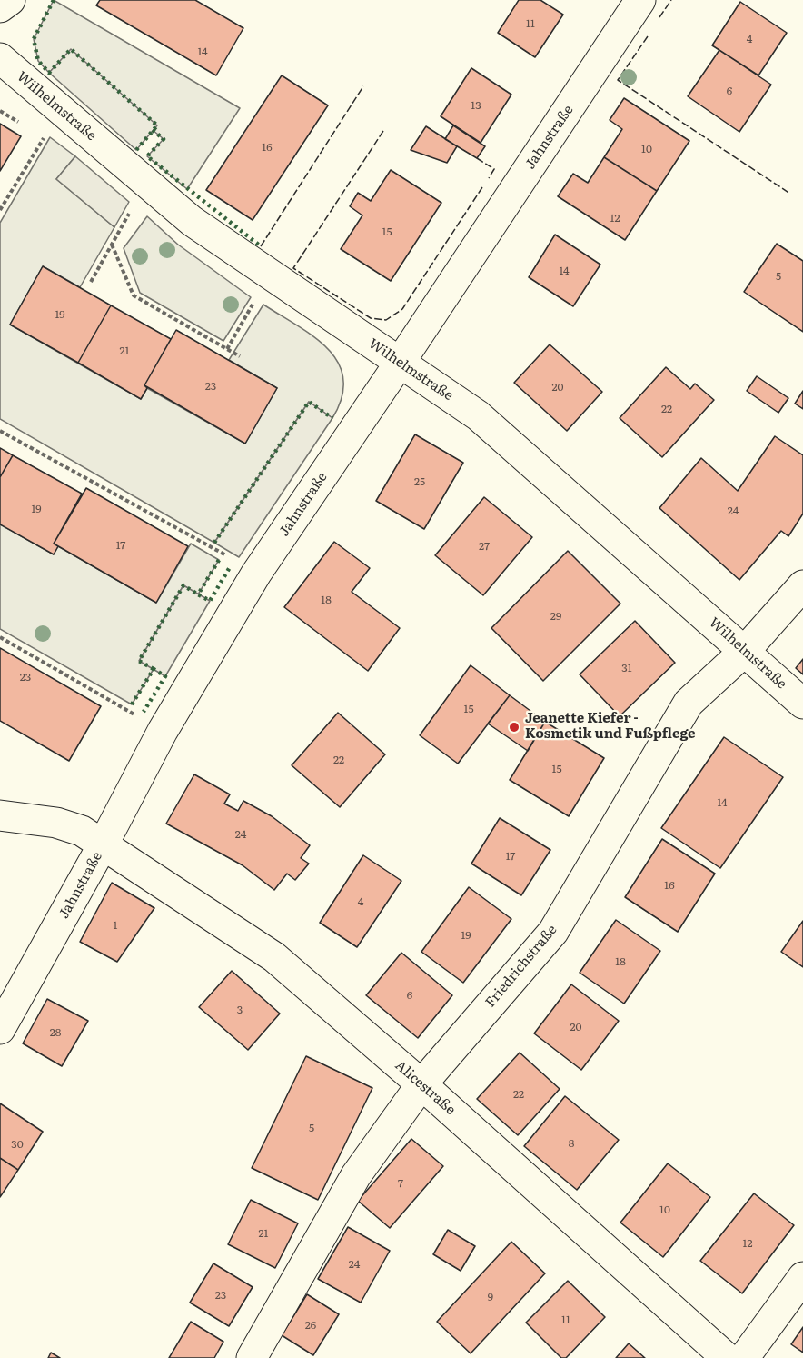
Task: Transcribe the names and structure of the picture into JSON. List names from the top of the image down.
{
  "streets": {
    "street": [
      "Wilhelmstraße",
      "Jahnstraße",
      "Friedrichstraße",
      "Alicestraße"
    ]
  },
  "crossings": [
    ["Wilhelmstraße", "Jahnstraße"],
    ["Wilhelmstraße", "Friedrichstraße"],
    ["Jahnstraße", "Alicestraße"],
    ["Friedrichstraße", "Alicestraße"]
  ],
  "places": ["Jeanette Kiefer - Kosmetik und Fußpflege"],
  "house_numbers": [
    "11",
    "4",
    "14",
    "6",
    "13",
    "16",
    "10",
    "12",
    "15",
    "14",
    "5",
    "19",
    "21",
    "23",
    "20",
    "22",
    "25",
    "19",
    "24",
    "17",
    "27",
    "18",
    "29",
    "31",
    "23",
    "15",
    "22",
    "15",
    "14",
    "24",
    "17",
    "16",
    "4",
    "1",
    "19",
    "18",
    "6",
    "3",
    "20",
    "28",
    "22",
    "5",
    "8",
    "30",
    "7",
    "10",
    "21",
    "12",
    "24",
    "23",
    "9",
    "11",
    "26"
  ]
}
